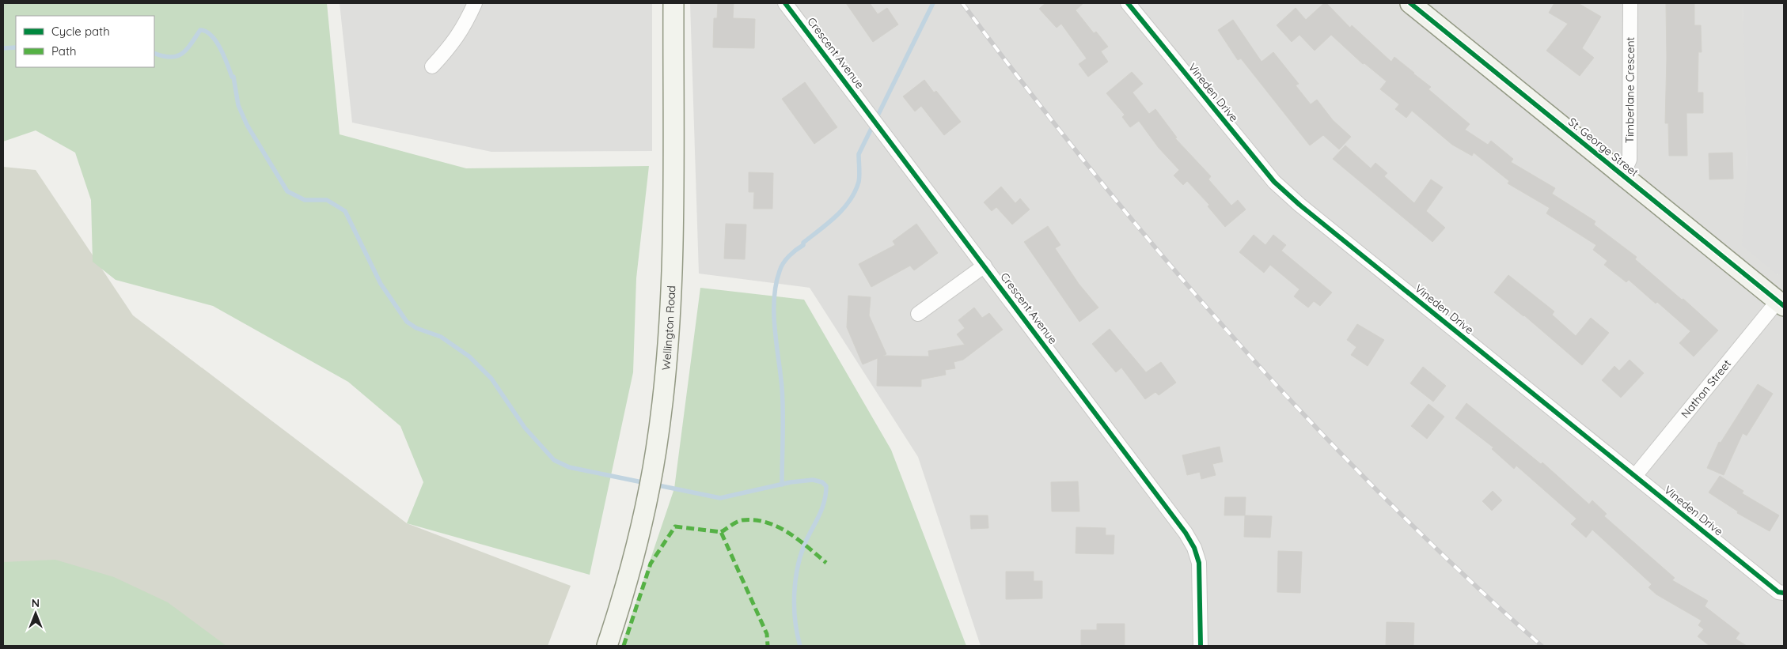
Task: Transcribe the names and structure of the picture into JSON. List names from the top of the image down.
{
  "streets": {
    "main road": ["St. George Street", "Wellington Road"],
    "street": [
      "Crescent Avenue",
      "Timberlane Crescent",
      "Vineden Drive",
      "Nathan Street"
    ]
  },
  "crossings": [
    ["Timberlane Crescent", "St. George Street"],
    ["Vineden Drive", "Nathan Street"],
    ["St. George Street", "Nathan Street"]
  ],
  "legend": ["Cycle path", "Path"],
  "north": "top"
}
